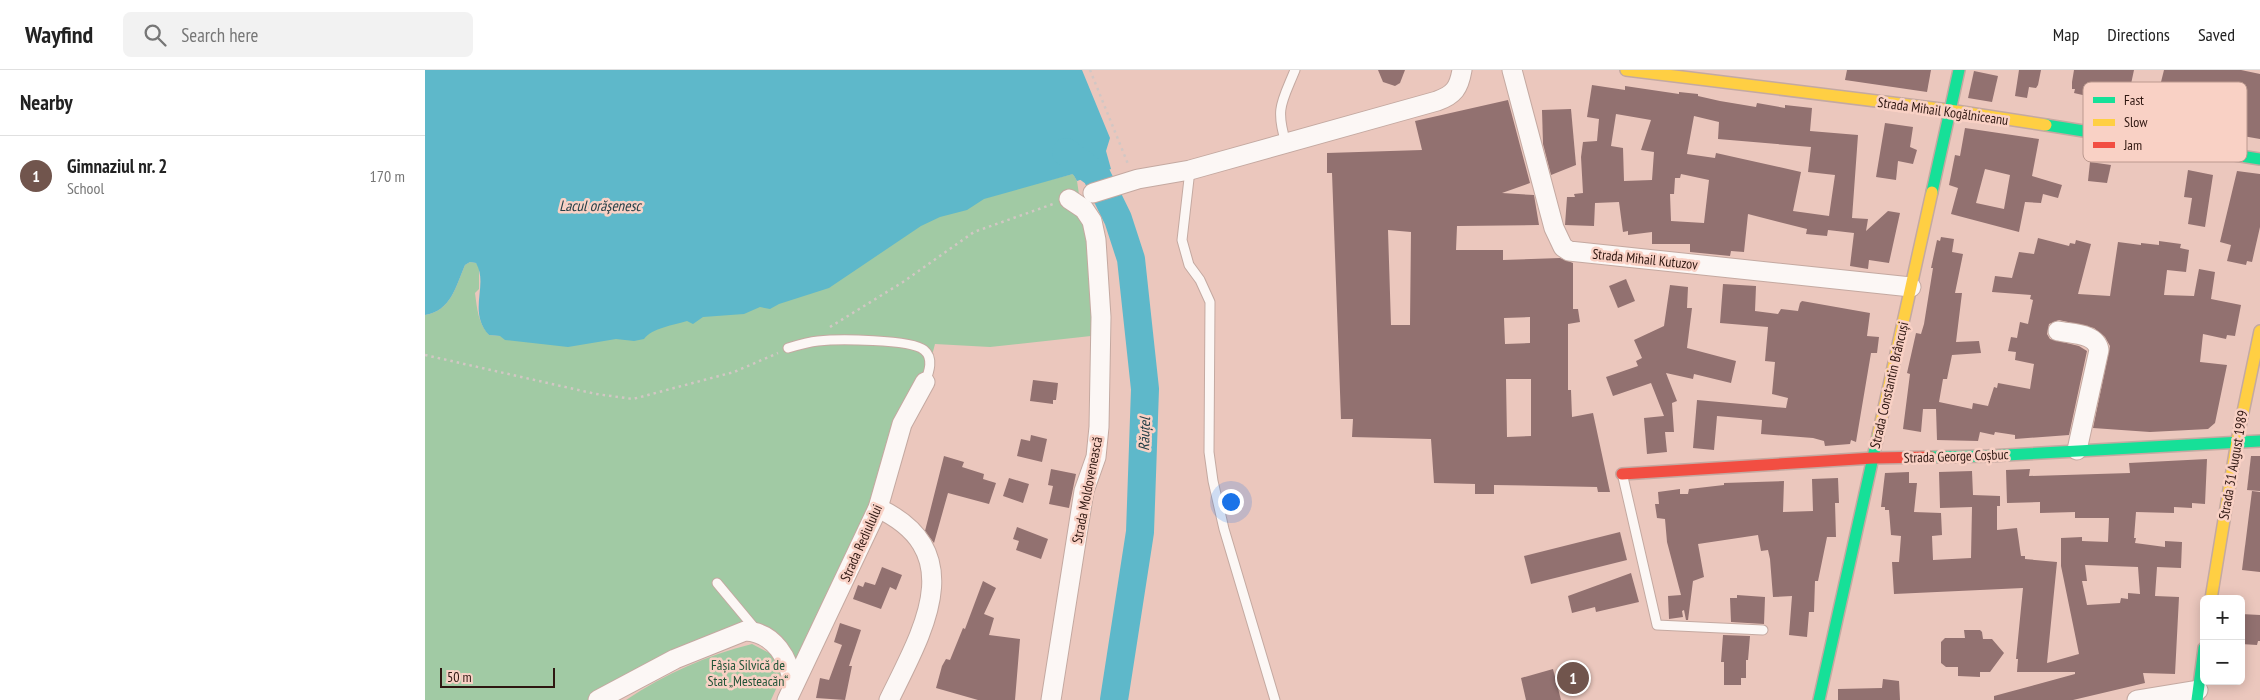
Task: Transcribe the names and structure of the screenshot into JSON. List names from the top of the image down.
{
  "streets": {
    "street": [
      "Strada Mihail Kogălniceanu",
      "Strada Mihail Kutuzov",
      "Strada Constantin Brâncuși",
      "Strada George Coșbuc",
      "Strada 31 August 1989",
      "Strada Moldovenească",
      "Strada Rediulului"
    ]
  },
  "crossings": [
    ["Strada Mihail Kogălniceanu", "Strada Constantin Brâncuși"],
    ["Strada Mihail Kutuzov", "Strada Constantin Brâncuși"],
    ["Strada Constantin Brâncuși", "Strada George Coșbuc"],
    ["Strada George Coșbuc", "Strada 31 August 1989"]
  ],
  "water": ["Lacul orăşenesc", "Răuțel"],
  "parks": ["Fâșia Silvică de Stat „Mesteacăn“"],
  "legend": ["Fast", "Slow", "Jam"],
  "scale_bar": "50 m",
  "page": {
    "header": "Wayfind",
    "search": "Search here",
    "nav": ["Map", "Directions", "Saved"],
    "heading": "Nearby",
    "list": [
      {
        "mark": "1",
        "name": "Gimnaziul nr. 2",
        "note": "School",
        "value": "170 m"
      }
    ],
    "map_buttons": ["+", "−"],
    "pins": "1",
    "scale": "50 m"
  }
}
